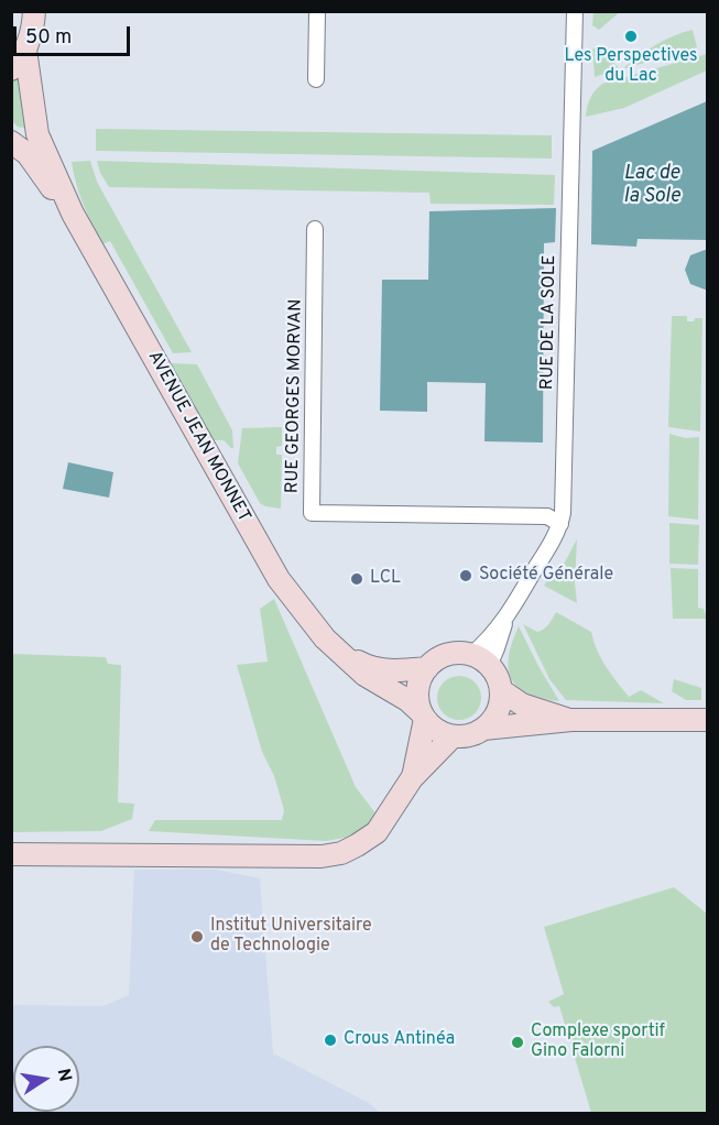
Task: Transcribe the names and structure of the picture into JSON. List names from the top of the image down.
{
  "streets": {
    "street": ["RUE DE LA SOLE", "RUE GEORGES MORVAN", "AVENUE JEAN MONNET"]
  },
  "crossings": [
    ["RUE DE LA SOLE", "RUE GEORGES MORVAN"],
    ["RUE DE LA SOLE", "AVENUE JEAN MONNET"]
  ],
  "water": ["Lac de la Sole"],
  "places": [
    "Les Perspectives du Lac",
    "Société Générale",
    "LCL",
    "Institut Universitaire de Technologie",
    "Crous Antinéa",
    "Complexe sportif Gino Falorni"
  ],
  "scale_bar": "50 m",
  "north": "right"
}
